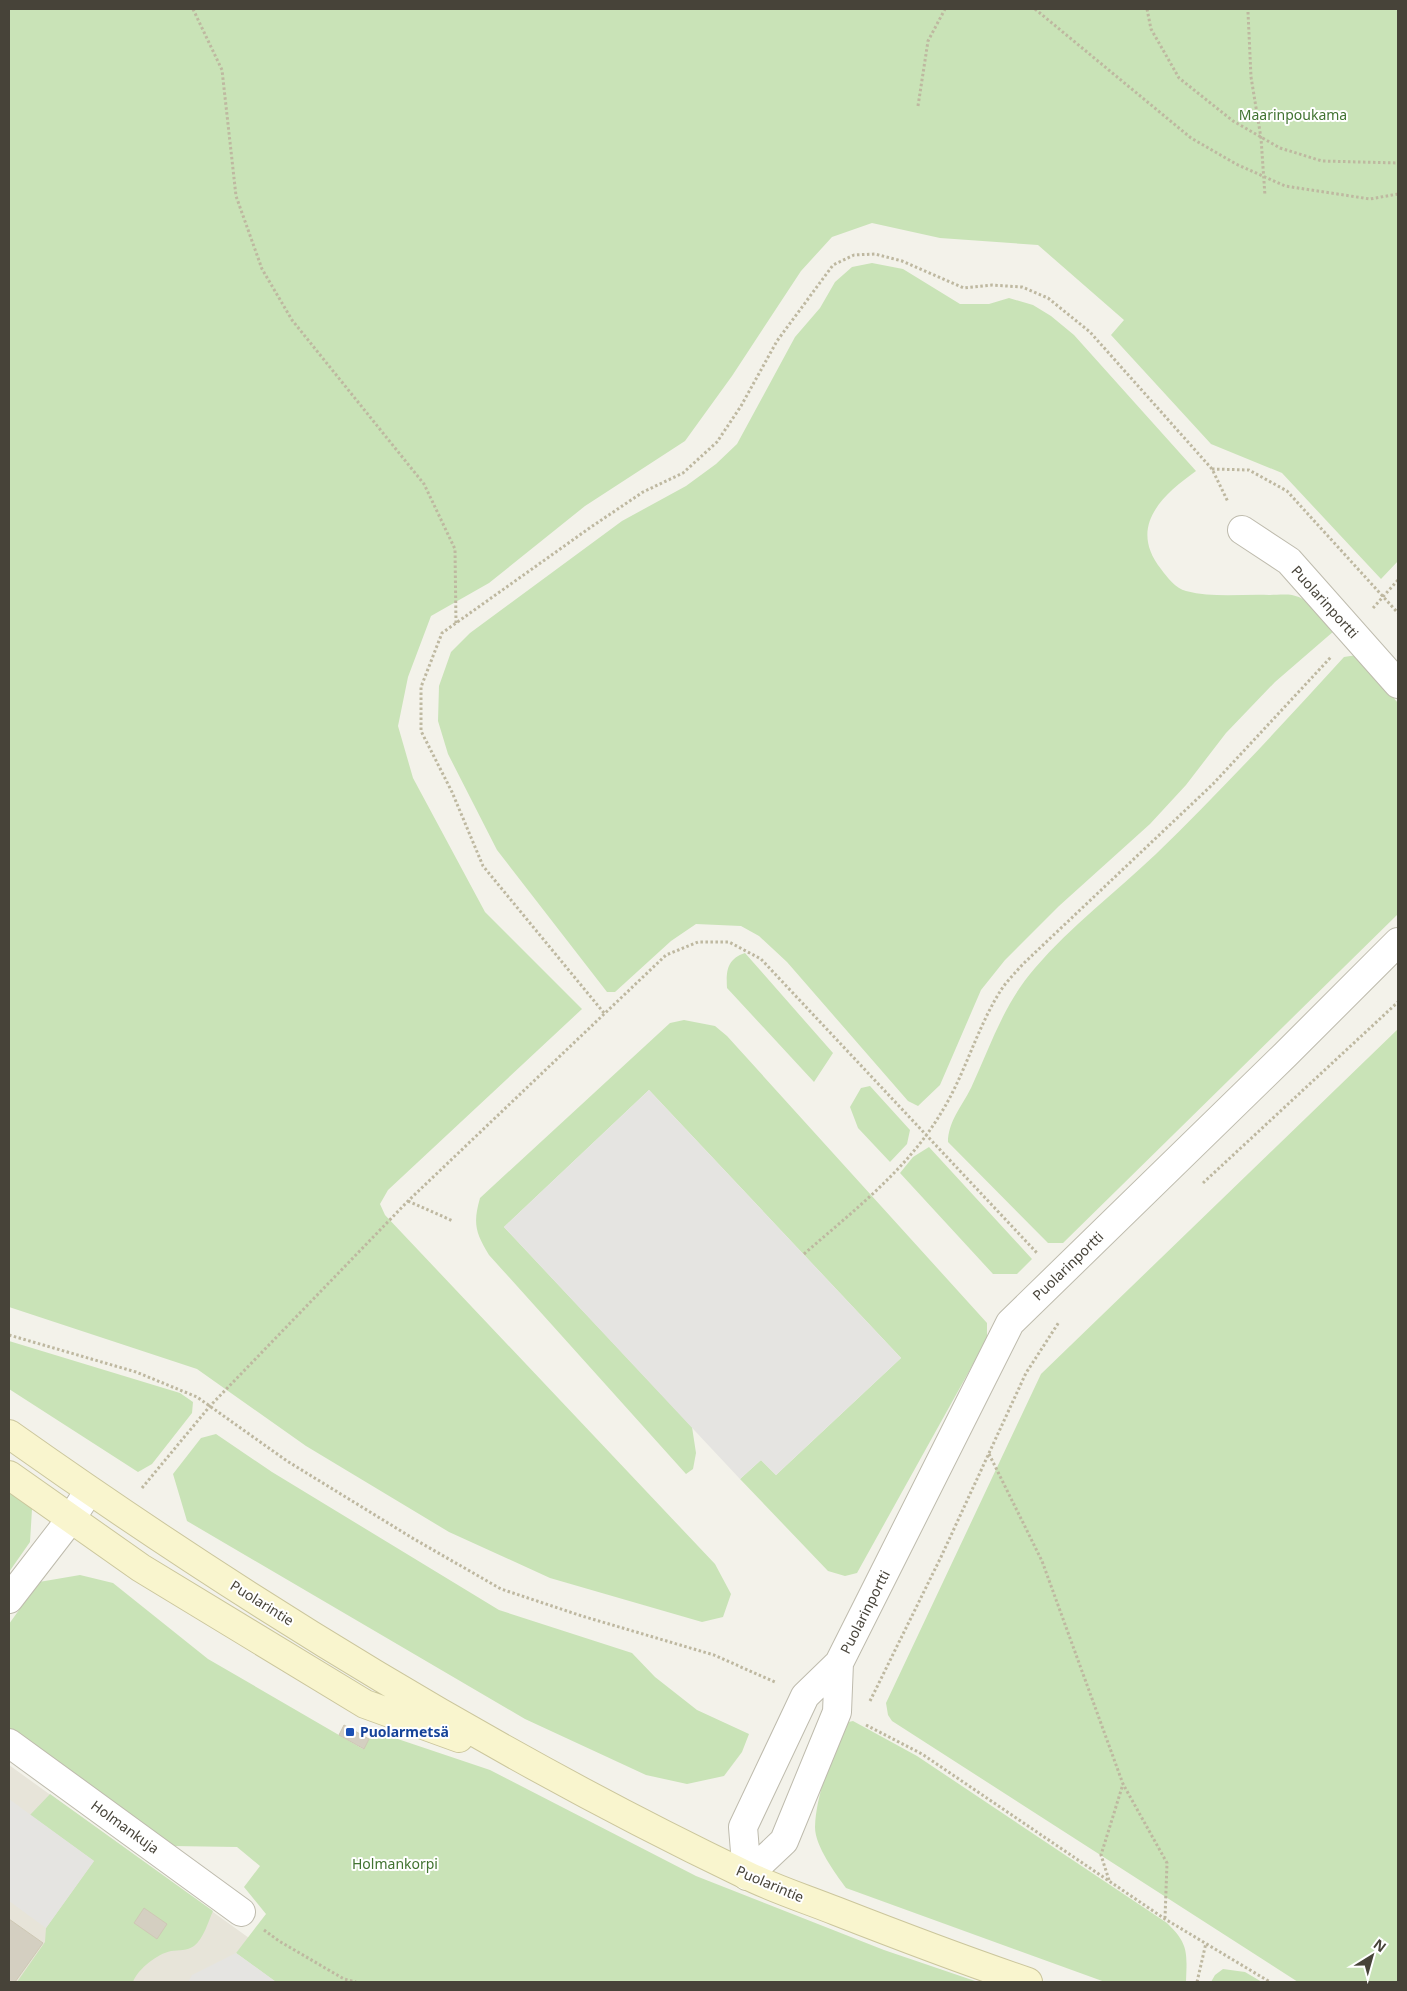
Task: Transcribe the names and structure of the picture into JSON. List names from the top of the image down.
{
  "streets": {
    "main road": ["Puolarintie"],
    "street": ["Puolarinportti", "Holmankuja"]
  },
  "crossings": [
    ["Puolarinportti", "Puolarintie"]
  ],
  "parks": ["Maarinpoukama", "Holmankorpi"],
  "places": {
    "transit": ["Puolarmetsä"]
  },
  "north": "top right"
}
